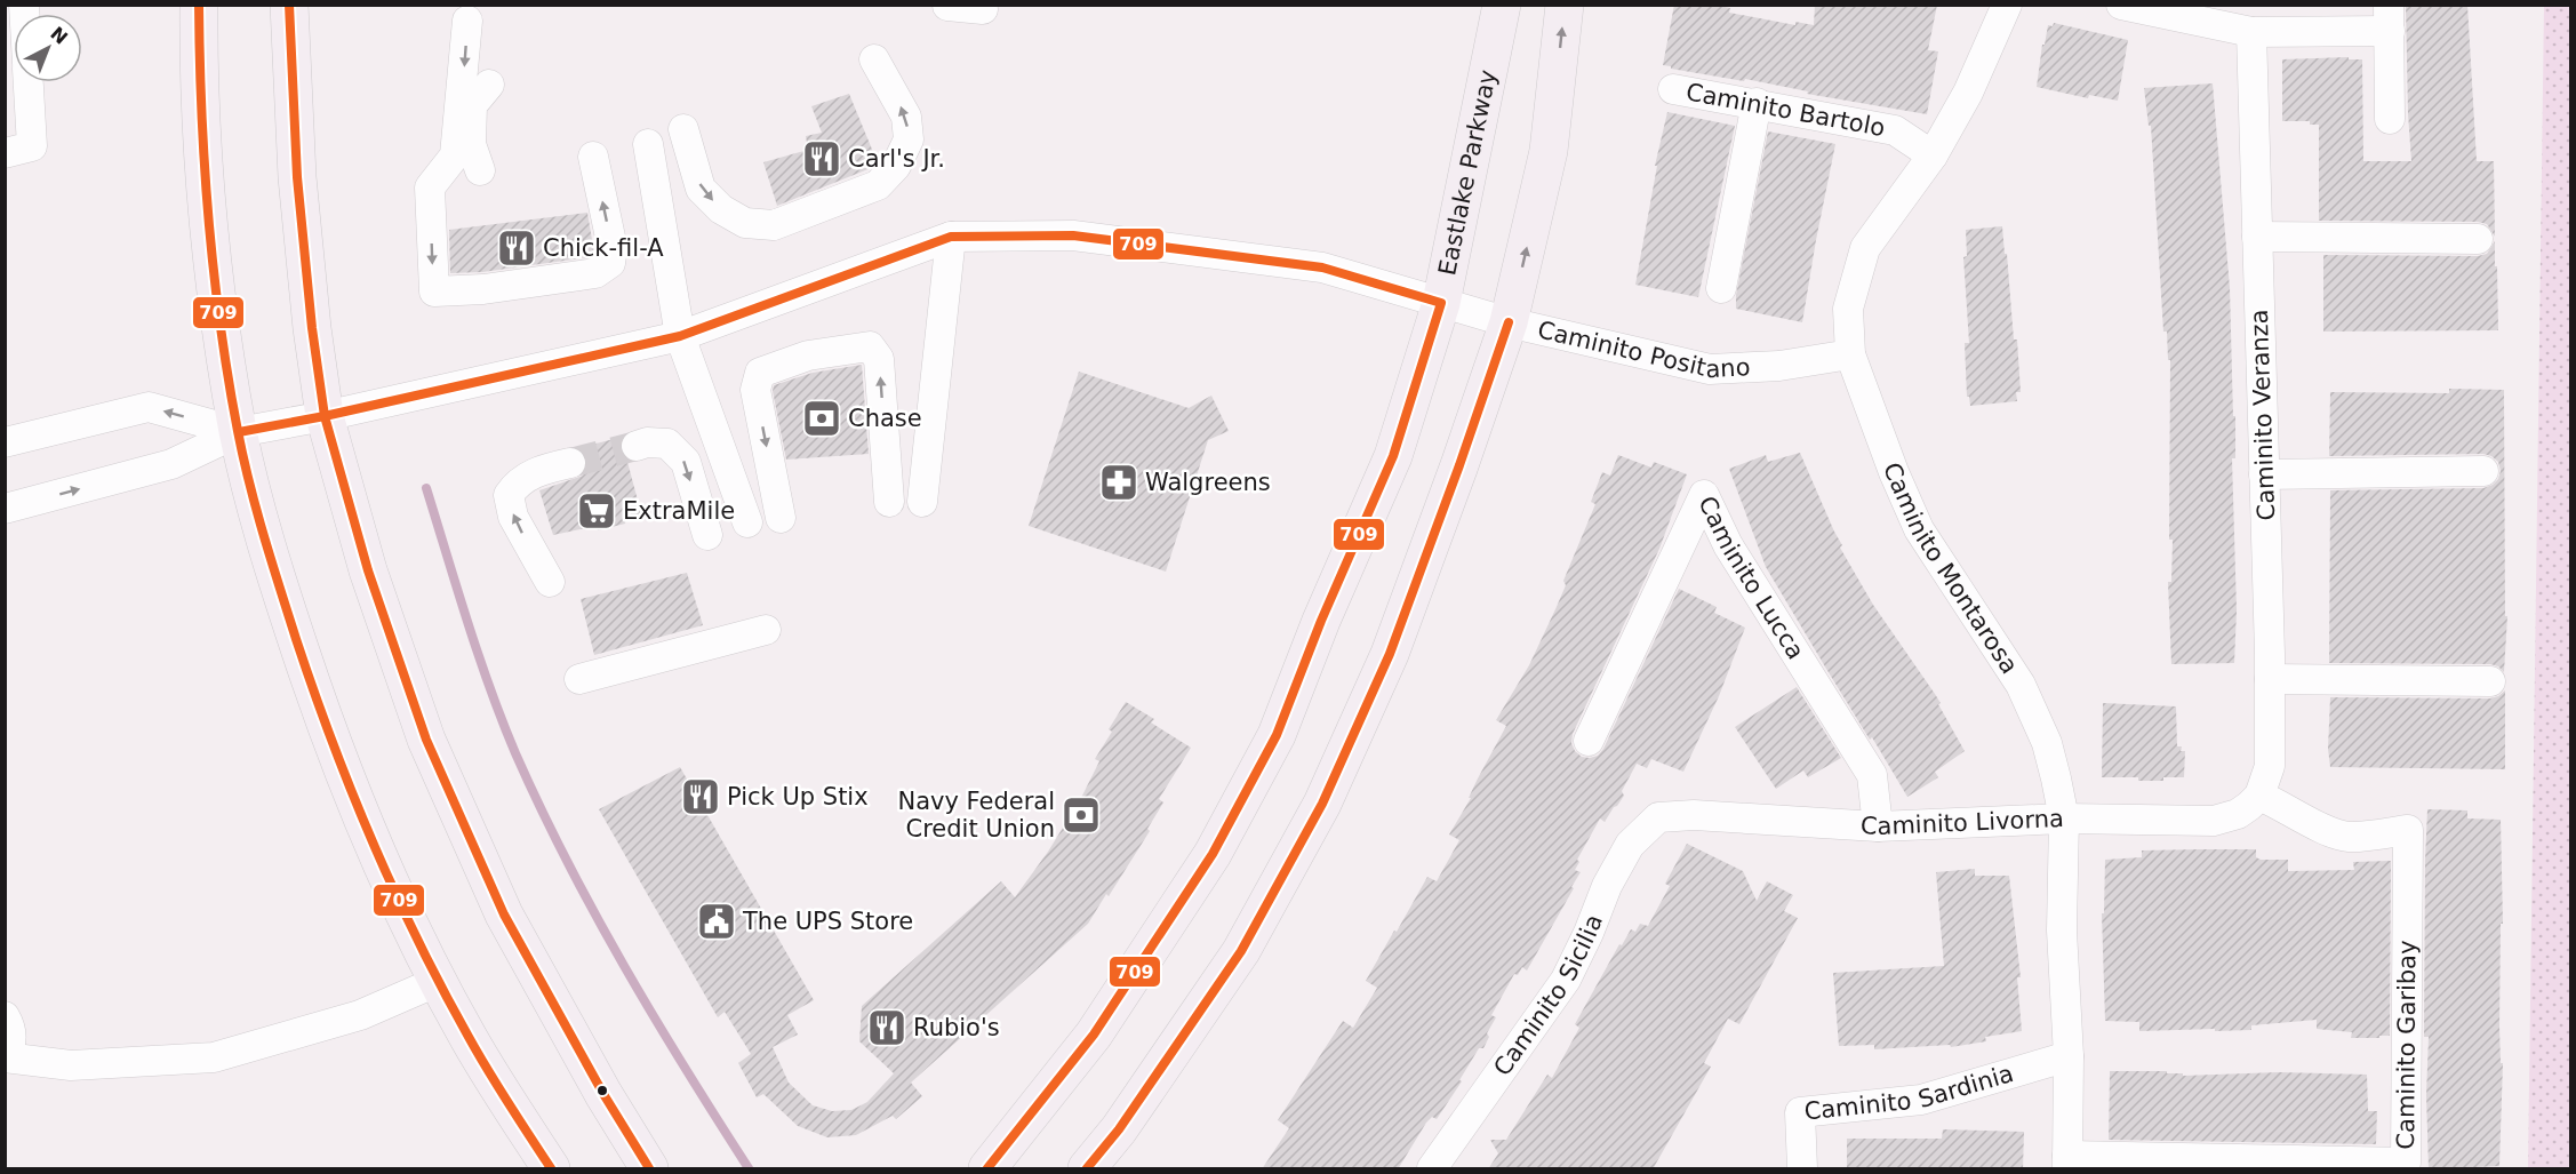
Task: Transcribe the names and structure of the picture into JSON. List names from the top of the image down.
{
  "streets": {
    "main road": ["Eastlake Parkway"],
    "street": [
      "Caminito Bartolo",
      "Caminito Positano",
      "Caminito Veranza",
      "Caminito Montarosa",
      "Caminito Lucca",
      "Caminito Livorna",
      "Caminito Sicilia",
      "Caminito Garibay",
      "Caminito Sardinia"
    ]
  },
  "crossings": [
    ["Caminito Bartolo", "Caminito Montarosa"],
    ["Eastlake Parkway", "Caminito Positano"],
    ["Caminito Positano", "Caminito Montarosa"],
    ["Caminito Veranza", "Caminito Livorna"],
    ["Caminito Veranza", "Caminito Garibay"],
    ["Caminito Montarosa", "Caminito Livorna"],
    ["Caminito Montarosa", "Caminito Garibay"],
    ["Caminito Montarosa", "Caminito Sardinia"],
    ["Caminito Lucca", "Caminito Livorna"],
    ["Caminito Livorna", "Caminito Sicilia"],
    ["Caminito Livorna", "Caminito Garibay"]
  ],
  "places": {
    "restaurant": [
      "Carl's Jr.",
      "Chick-fil-A",
      "Pick Up Stix",
      "Rubio's"
    ],
    "bank": ["Chase", "Navy Federal Credit Union"],
    "pharmacy": ["Walgreens"],
    "supermarket": ["ExtraMile"],
    "public building": ["The UPS Store"]
  },
  "lines": ["transit line 709"],
  "north": "top right"
}
